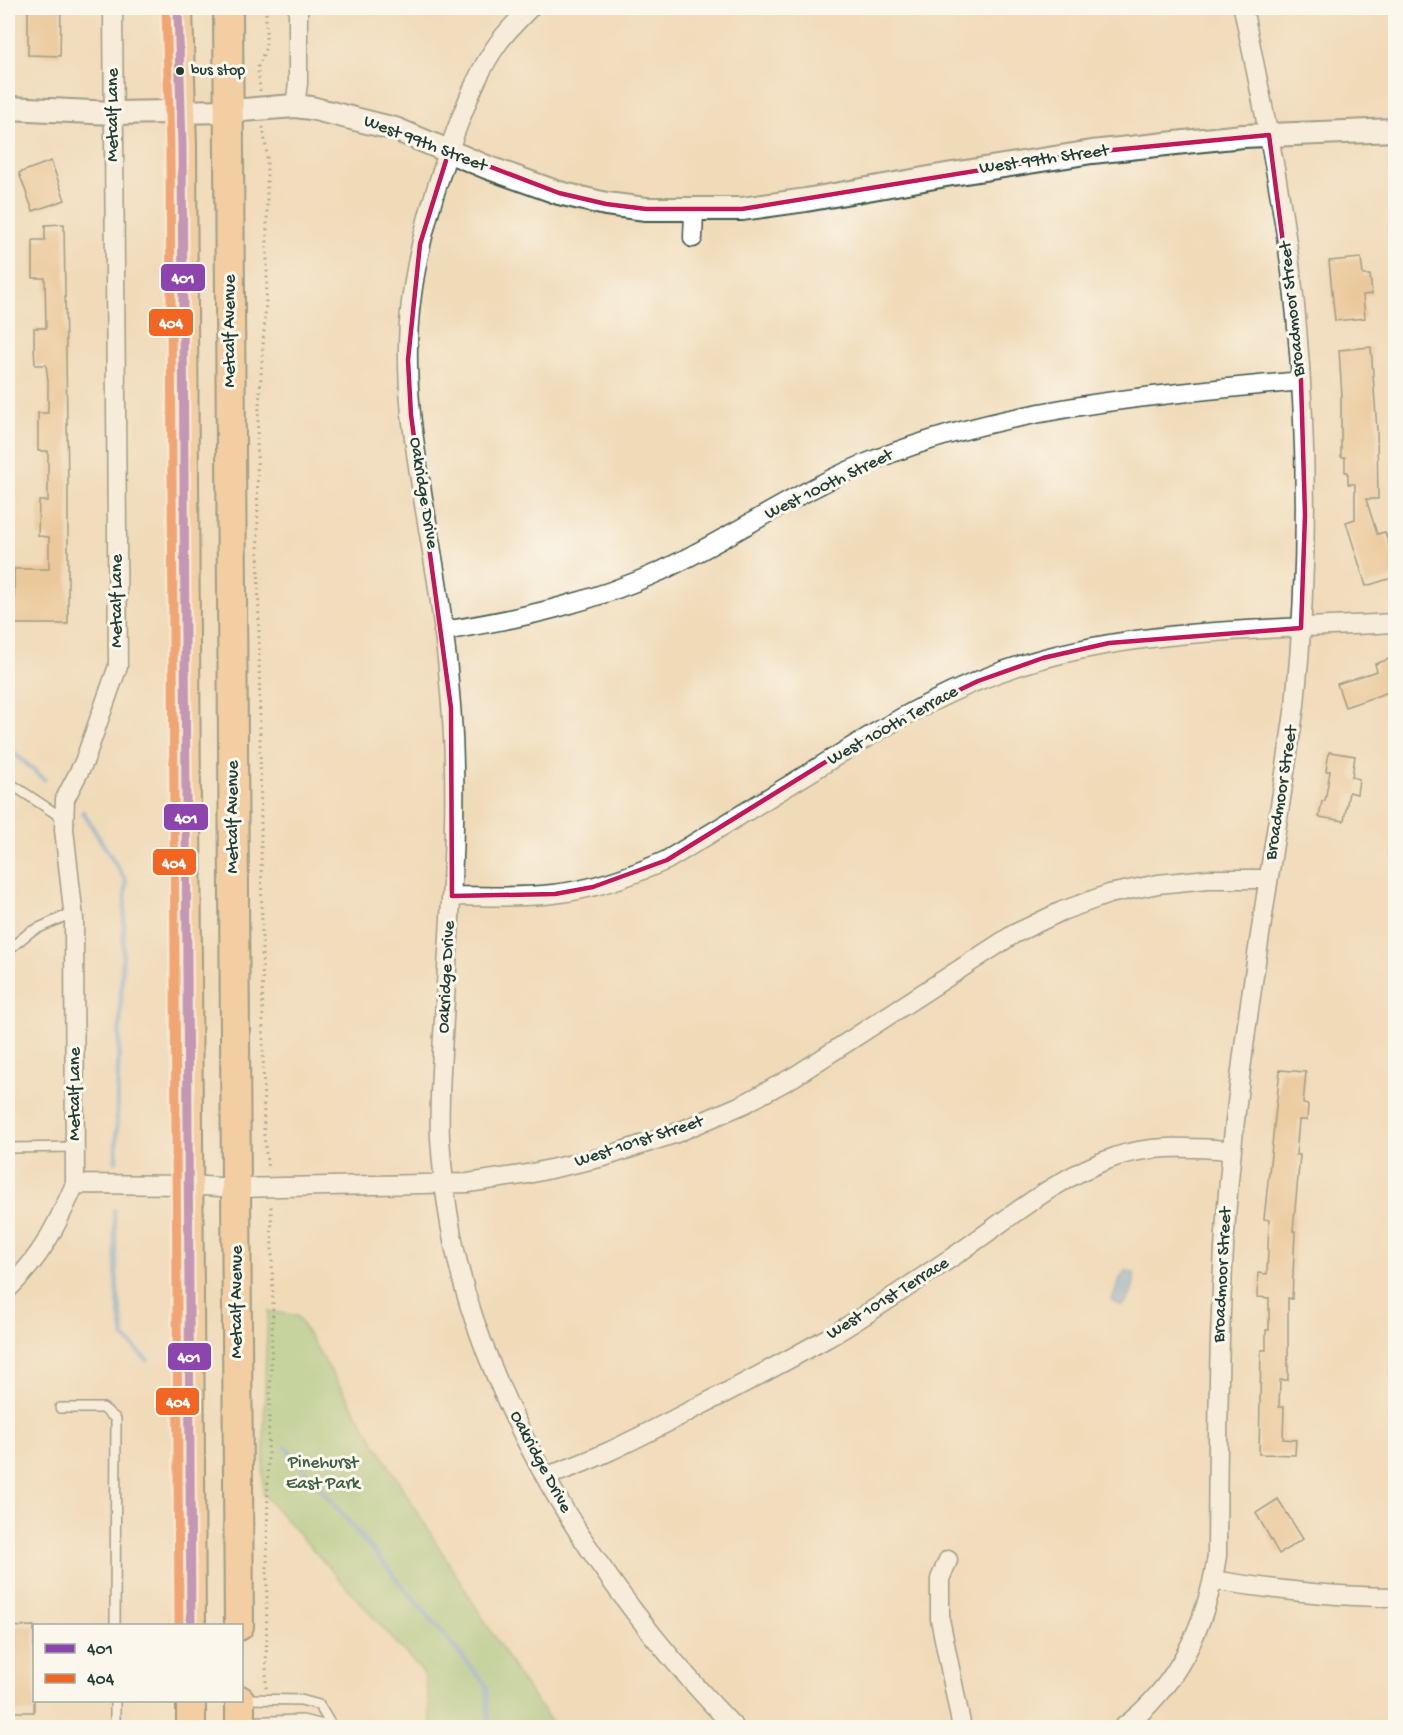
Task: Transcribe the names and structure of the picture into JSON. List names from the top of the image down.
{
  "streets": {
    "main road": ["Metcalf Avenue"],
    "street": [
      "Metcalf Lane",
      "West 99th Street",
      "Broadmoor Street",
      "West 100th Street",
      "Oakridge Drive",
      "West 100th Terrace",
      "West 101st Street",
      "West 101st Terrace"
    ]
  },
  "crossings": [
    ["Metcalf Lane", "West 99th Street"],
    ["Metcalf Lane", "West 101st Street"],
    ["West 99th Street", "Broadmoor Street"],
    ["West 99th Street", "Metcalf Avenue"],
    ["West 99th Street", "Oakridge Drive"],
    ["Broadmoor Street", "West 100th Street"],
    ["Broadmoor Street", "West 100th Terrace"],
    ["Broadmoor Street", "West 101st Street"],
    ["Broadmoor Street", "West 101st Terrace"],
    ["Metcalf Avenue", "West 101st Street"],
    ["West 100th Street", "Oakridge Drive"],
    ["Oakridge Drive", "West 100th Terrace"],
    ["Oakridge Drive", "West 101st Street"],
    ["Oakridge Drive", "West 101st Terrace"]
  ],
  "parks": ["Pinehurst East Park"],
  "places": ["bus stop"],
  "lines": ["transit line 401", "transit line 404"],
  "legend": ["401", "404"]
}
